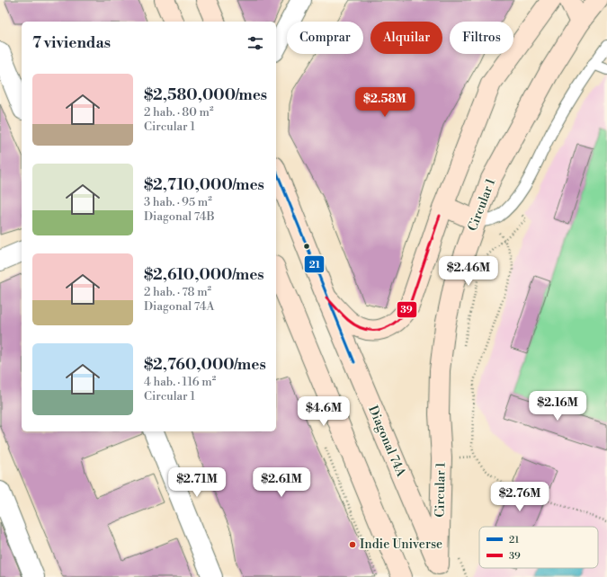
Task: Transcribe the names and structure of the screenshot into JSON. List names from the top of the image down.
{
  "streets": {
    "street": ["Circular 1", "Diagonal 74A"]
  },
  "crossings": [
    ["Circular 1", "Diagonal 74A"]
  ],
  "places": ["Indie Universe"],
  "lines": ["transit line 21", "transit line 39"],
  "legend": ["21", "39"],
  "page": {
    "chip": ["Comprar", "Alquilar", "Filtros"],
    "heading": "7 viviendas",
    "list": [
      {
        "name": "$2,580,000/mes",
        "note": "2 hab. · 80 m² · Circular 1"
      },
      {
        "name": "$2,710,000/mes",
        "note": "3 hab. · 95 m² · Diagonal 74B"
      },
      {
        "name": "$2,610,000/mes",
        "note": "2 hab. · 78 m² · Diagonal 74A"
      },
      {
        "name": "$2,760,000/mes",
        "note": "4 hab. · 116 m² · Circular 1"
      }
    ],
    "price": [
      "$2.58M",
      "$2.46M",
      "$2.16M",
      "$4.6M",
      "$2.71M",
      "$2.61M",
      "$2.76M"
    ]
  }
}
